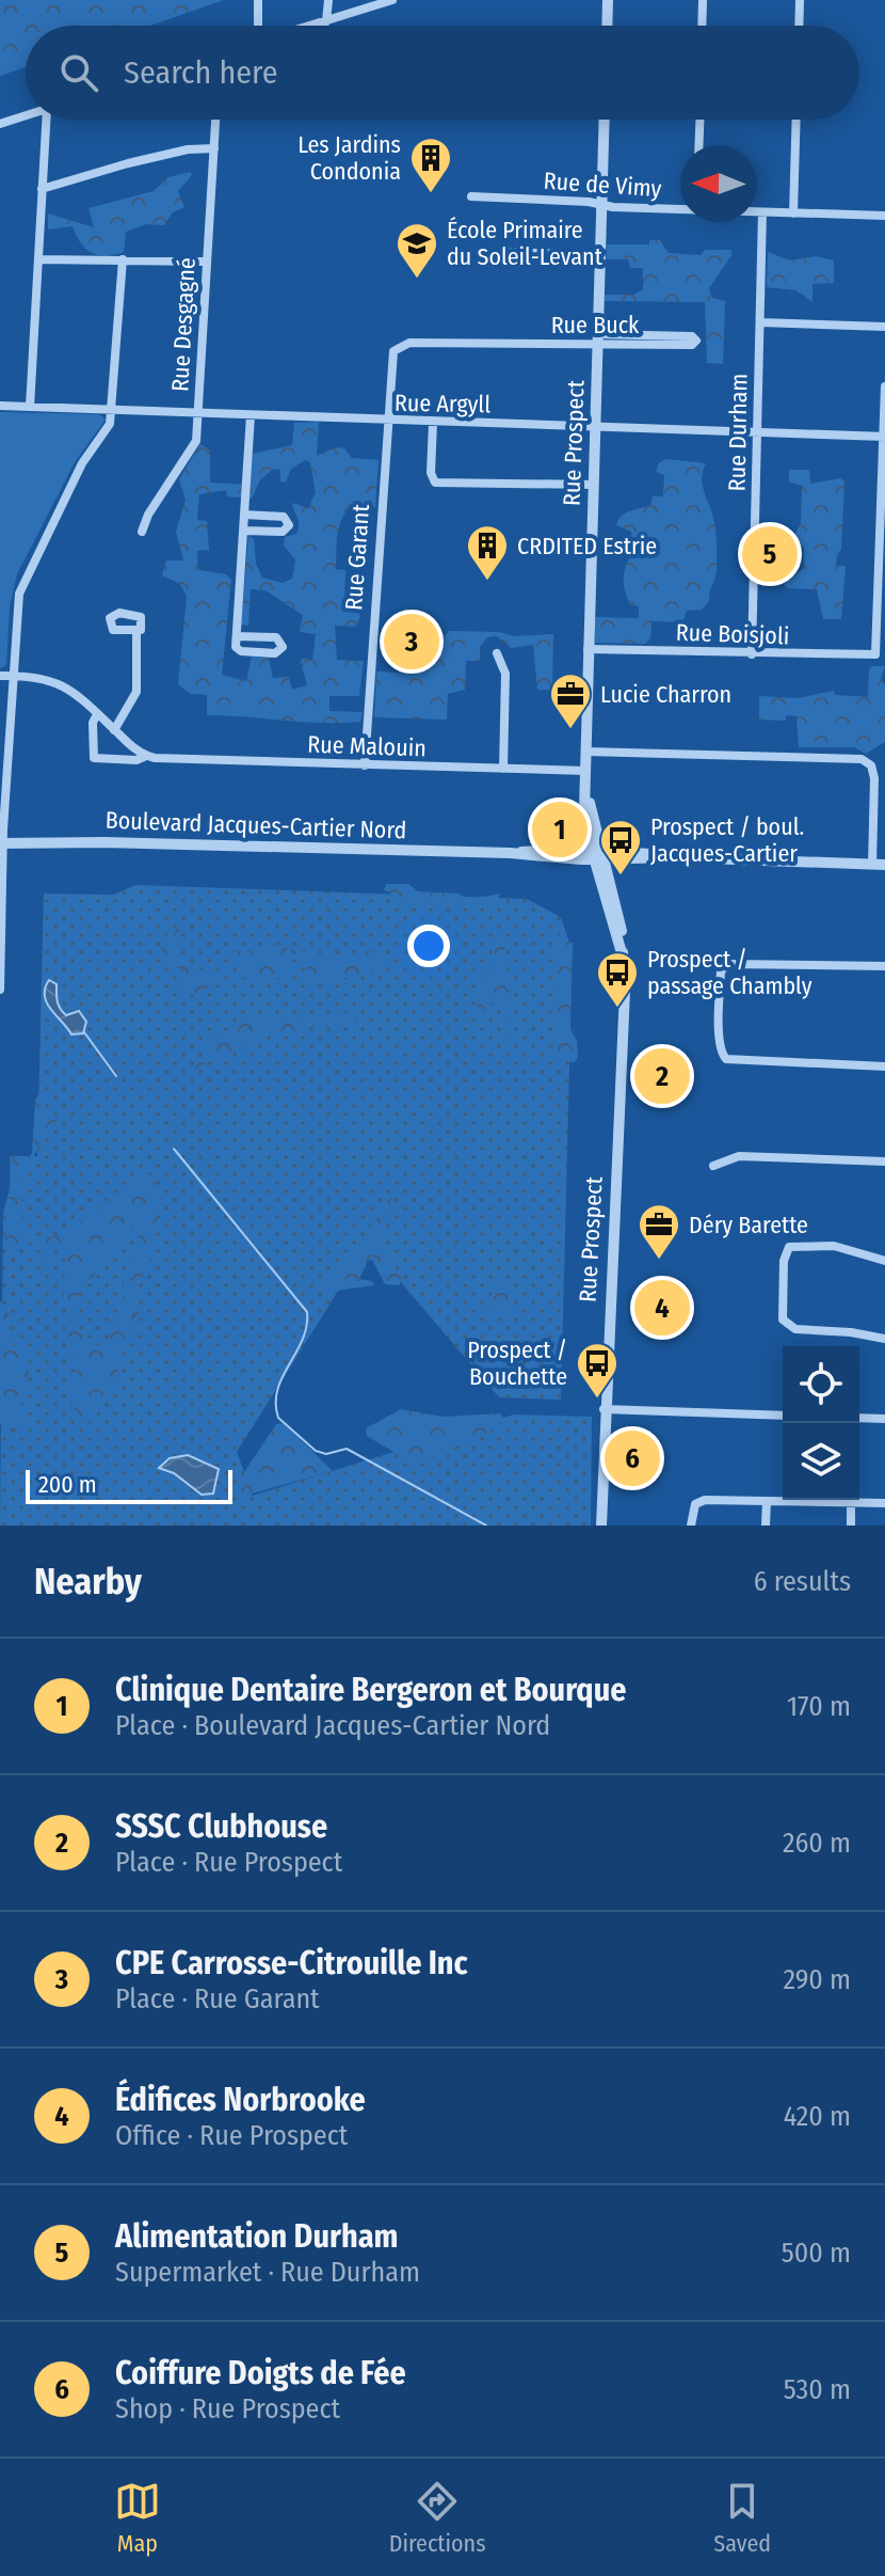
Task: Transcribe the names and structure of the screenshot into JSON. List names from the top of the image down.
{
  "streets": {
    "street": [
      "Rue de Vimy",
      "Rue Desgagné",
      "Rue Buck",
      "Rue Argyll",
      "Rue Durham",
      "Rue Prospect",
      "Rue Garant",
      "Rue Boisjoli",
      "Rue Malouin",
      "Boulevard Jacques-Cartier Nord"
    ]
  },
  "crossings": [
    ["Rue de Vimy", "Rue Durham"],
    ["Rue de Vimy", "Rue Prospect"],
    ["Rue Desgagné", "Rue Argyll"],
    ["Rue Buck", "Rue Prospect"],
    ["Rue Buck", "Rue Garant"],
    ["Rue Argyll", "Rue Durham"],
    ["Rue Argyll", "Rue Prospect"],
    ["Rue Argyll", "Rue Garant"],
    ["Rue Argyll", "Rue Boisjoli"],
    ["Rue Durham", "Rue Boisjoli"],
    ["Rue Prospect", "Rue Boisjoli"],
    ["Rue Prospect", "Rue Malouin"],
    ["Rue Prospect", "Boulevard Jacques-Cartier Nord"],
    ["Rue Garant", "Rue Malouin"]
  ],
  "places": {
    "building": ["Les Jardins Condonia", "CRDITED Estrie"],
    "school or university": ["École Primaire du Soleil-Levant"],
    "office": ["Lucie Charron", "Déry Barette"],
    "bus stop": ["Prospect / boul. Jacques-Cartier", "Prospect / passage Chambly", "Prospect / Bouchette"]
  },
  "scale_bar": "200 m",
  "north": "left",
  "page": {
    "search": "Search here",
    "pins": [
      "5",
      "3",
      "1",
      "2",
      "4",
      "6"
    ],
    "scale": "200 m",
    "heading": ["Nearby", "6 results"],
    "list": [
      {
        "mark": "1",
        "name": "Clinique Dentaire Bergeron et Bourque",
        "note": "Place · Boulevard Jacques-Cartier Nord",
        "value": "170 m"
      },
      {
        "mark": "2",
        "name": "SSSC Clubhouse",
        "note": "Place · Rue Prospect",
        "value": "260 m"
      },
      {
        "mark": "3",
        "name": "CPE Carrosse-Citrouille Inc",
        "note": "Place · Rue Garant",
        "value": "290 m"
      },
      {
        "mark": "4",
        "name": "Édifices Norbrooke",
        "note": "Office · Rue Prospect",
        "value": "420 m"
      },
      {
        "mark": "5",
        "name": "Alimentation Durham",
        "note": "Supermarket · Rue Durham",
        "value": "500 m"
      },
      {
        "mark": "6",
        "name": "Coiffure Doigts de Fée",
        "note": "Shop · Rue Prospect",
        "value": "530 m"
      }
    ],
    "nav": ["Map", "Directions", "Saved"]
  }
}
